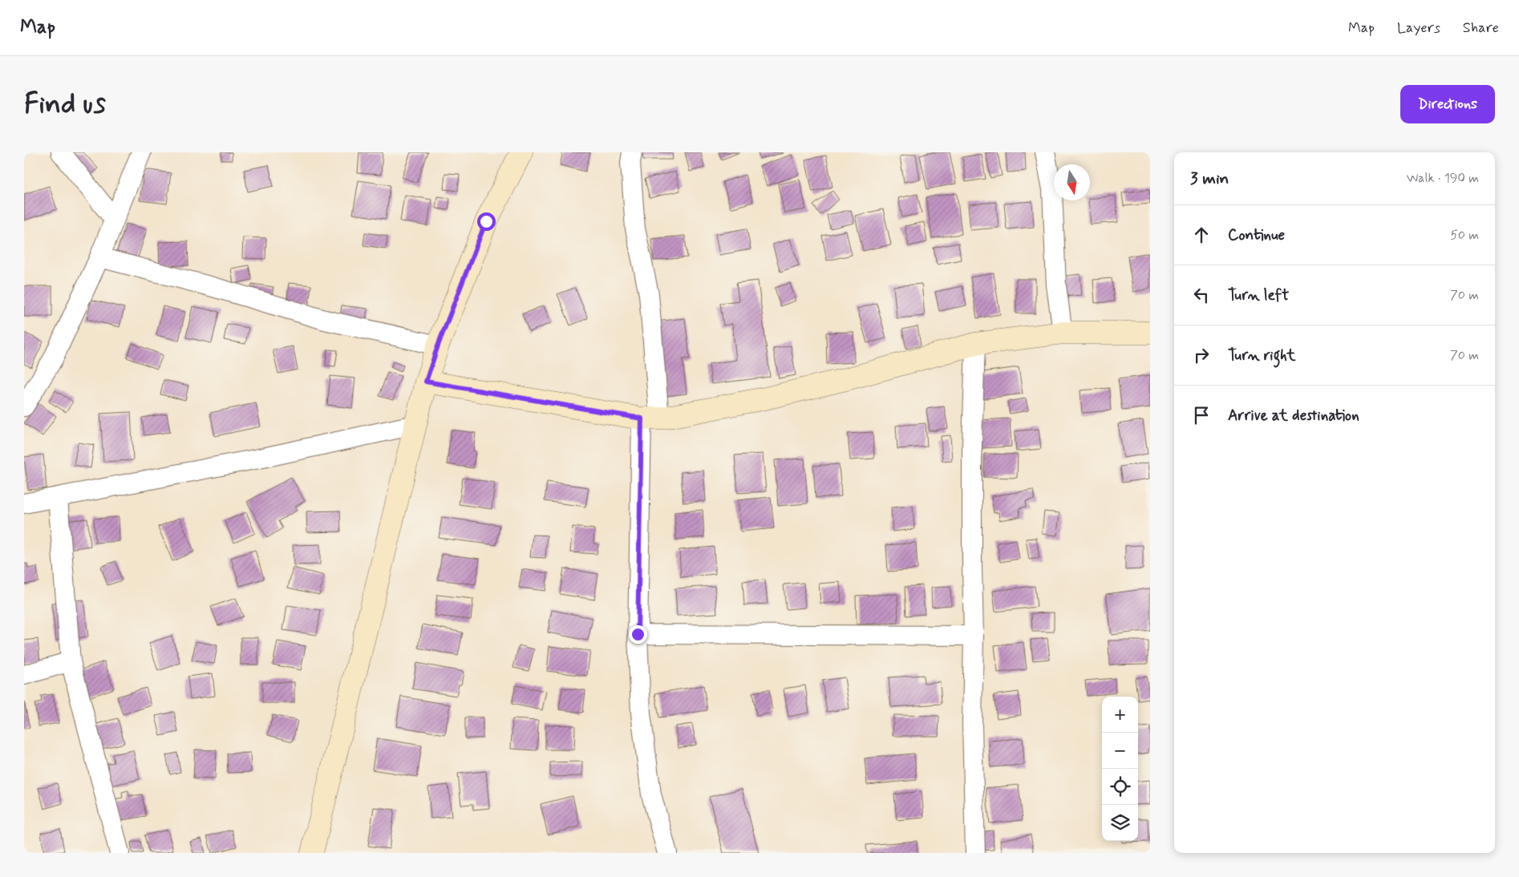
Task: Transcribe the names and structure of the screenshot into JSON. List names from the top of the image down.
{
  "north": "bottom",
  "page": {
    "header": "Map",
    "nav": ["Map", "Layers", "Share"],
    "buttons": "Directions",
    "title": "Find us",
    "heading": ["3 min", "Walk · 190 m"],
    "list": [
      ["Continue", "50 m"],
      ["Turn left", "70 m"],
      ["Turn right", "70 m"],
      "Arrive at destination"
    ],
    "map_buttons": ["+", "−"]
  }
}
